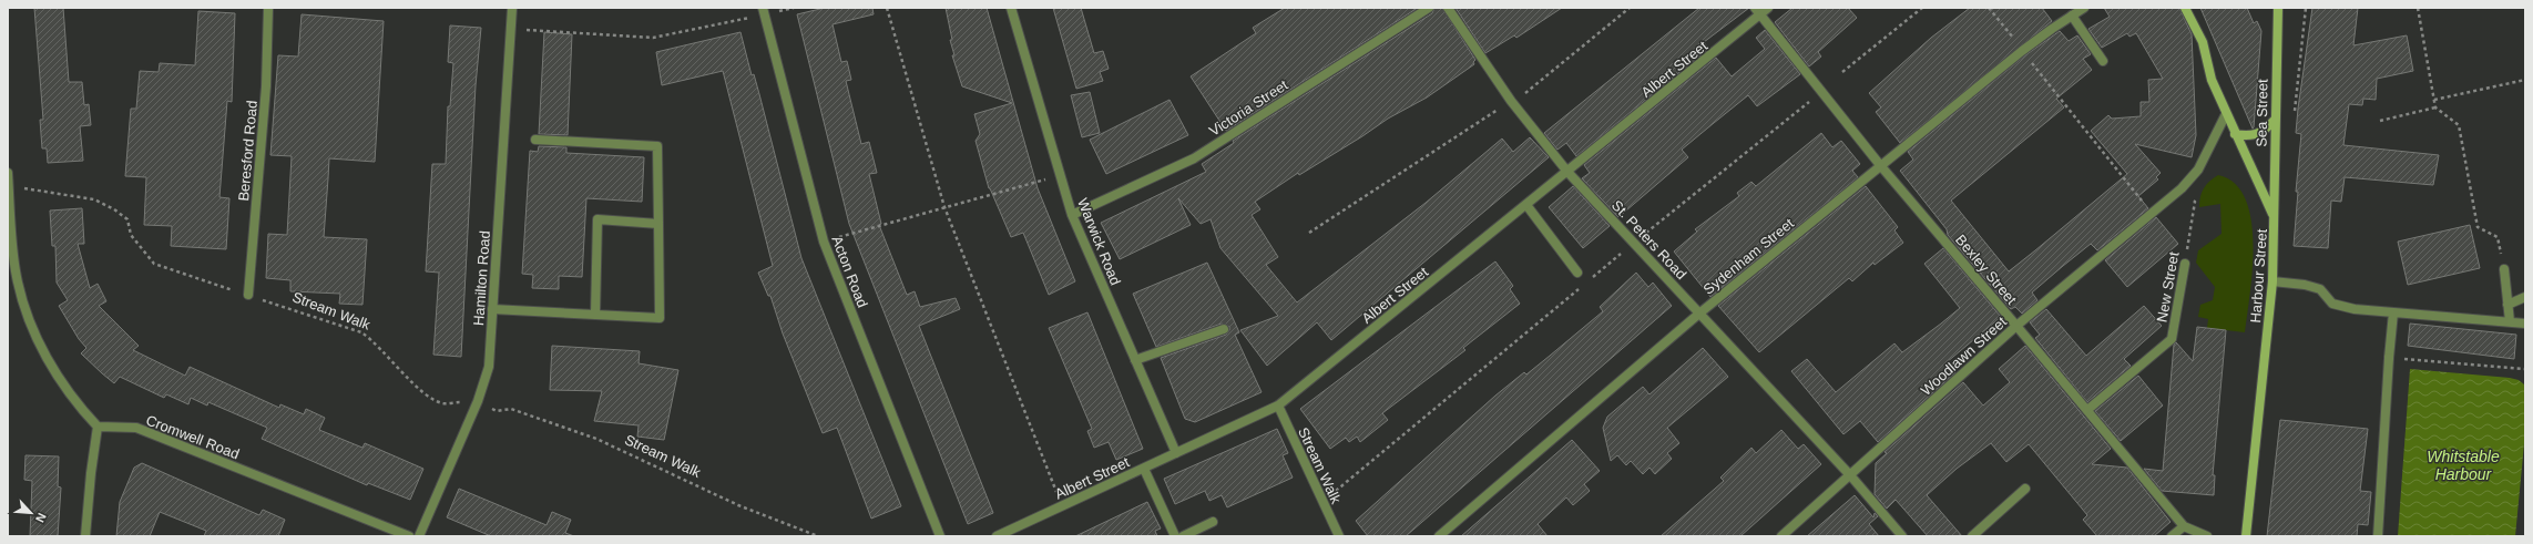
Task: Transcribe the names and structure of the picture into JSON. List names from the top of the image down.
{
  "streets": {
    "main road": ["Sea Street", "Harbour Street"],
    "street": [
      "Albert Street",
      "Victoria Street",
      "Beresford Road",
      "St. Peters Road",
      "Warwick Road",
      "Sydenham Street",
      "Bexley Street",
      "Acton Road",
      "Hamilton Road",
      "New Street",
      "Stream Walk",
      "Woodlawn Street",
      "Cromwell Road"
    ]
  },
  "crossings": [
    ["Albert Street", "St. Peters Road"],
    ["Albert Street", "Warwick Road"],
    ["Albert Street", "Bexley Street"],
    ["Albert Street", "Stream Walk"],
    ["Victoria Street", "Warwick Road"],
    ["Sea Street", "Harbour Street"],
    ["Beresford Road", "Stream Walk"],
    ["St. Peters Road", "Sydenham Street"],
    ["St. Peters Road", "Woodlawn Street"],
    ["Sydenham Street", "Bexley Street"],
    ["Bexley Street", "New Street"],
    ["Bexley Street", "Woodlawn Street"],
    ["Harbour Street", "Woodlawn Street"],
    ["Hamilton Road", "Stream Walk"],
    ["New Street", "Woodlawn Street"]
  ],
  "water": ["Whitstable Harbour"],
  "north": "bottom right"
}
